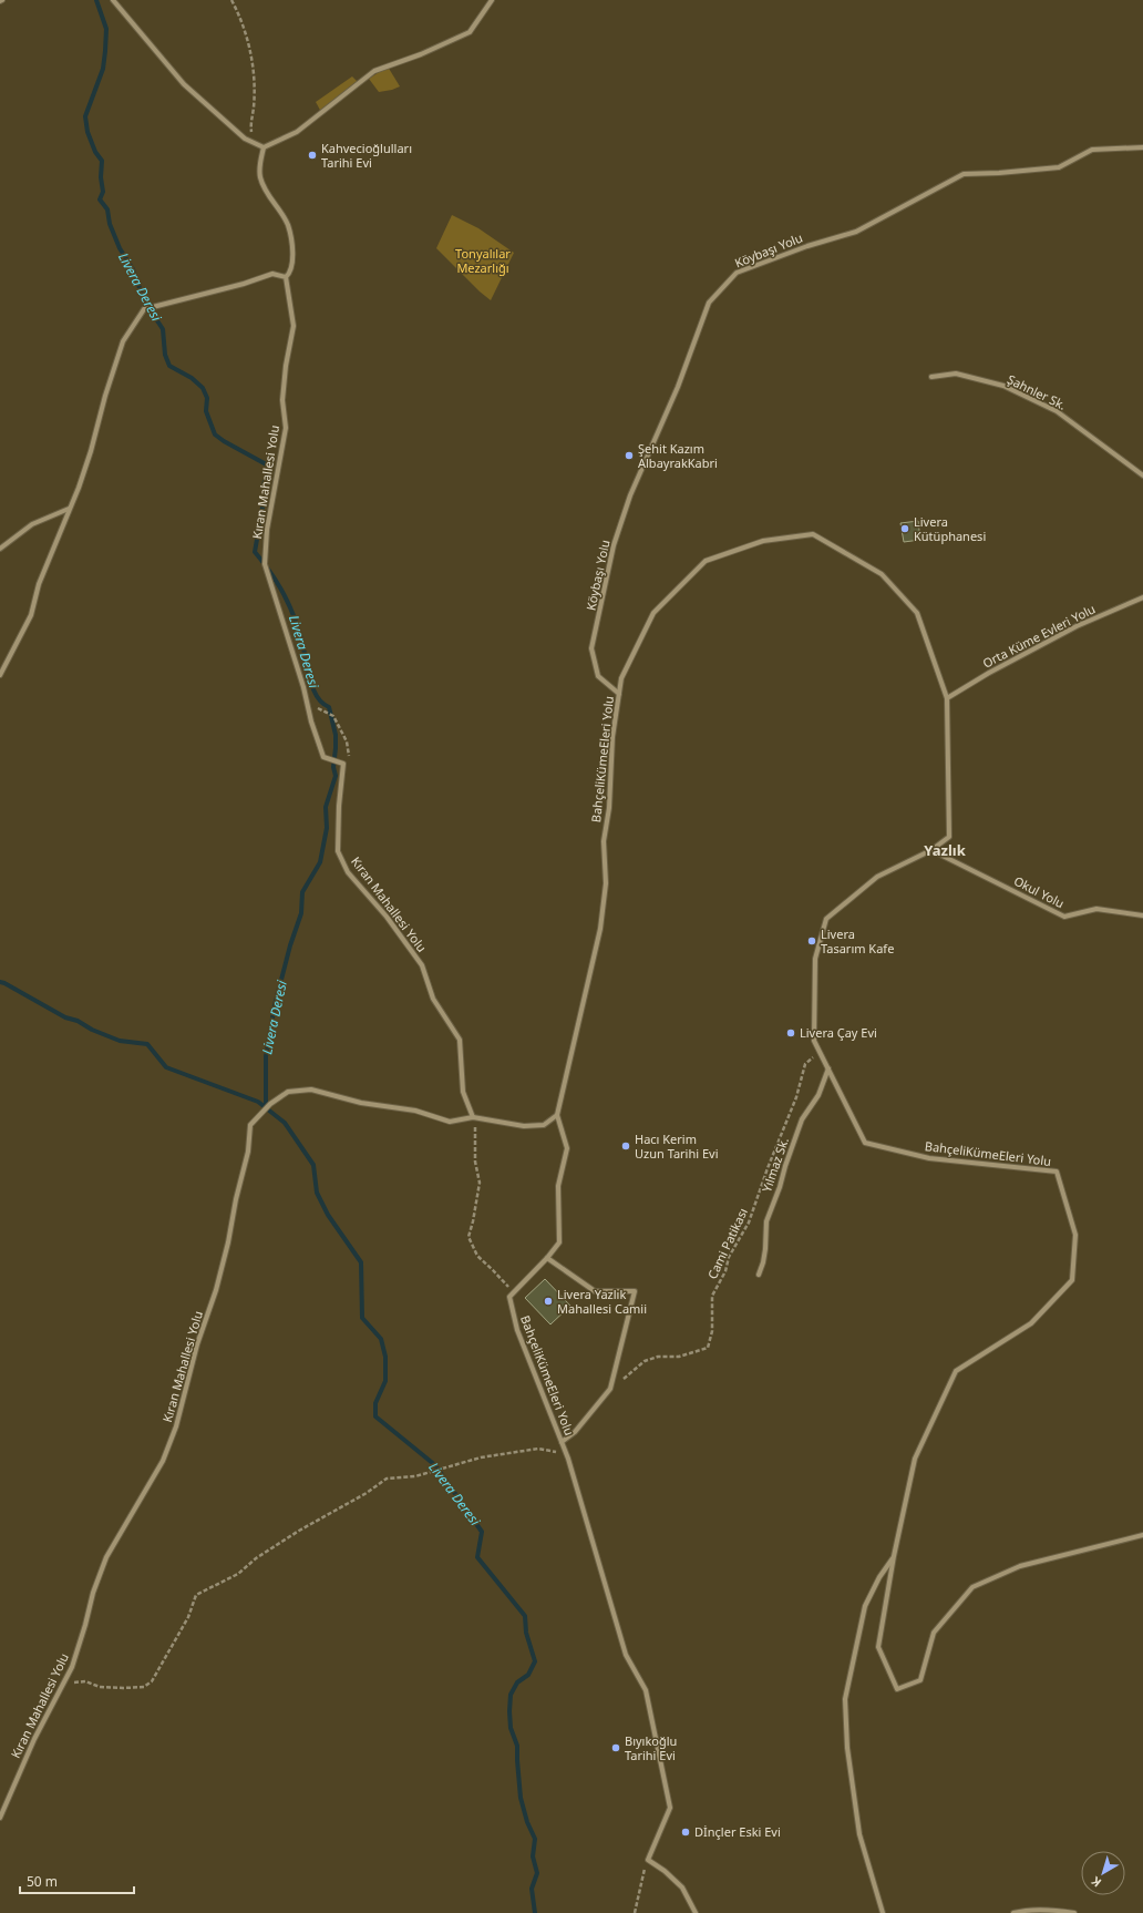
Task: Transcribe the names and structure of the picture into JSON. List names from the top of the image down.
{
  "streets": {
    "street": [
      "Köybaşı Yolu",
      "Şahnler Sk.",
      "Kıran Mahallesi Yolu",
      "Orta Küme Evleri Yolu",
      "BahçeliKümeEleri Yolu",
      "Okul Yolu",
      "Yılmaz Sk."
    ],
    "path": ["Cami Patikası"]
  },
  "crossings": [
    ["Köybaşı Yolu", "BahçeliKümeEleri Yolu"],
    ["Kıran Mahallesi Yolu", "BahçeliKümeEleri Yolu"],
    ["Orta Küme Evleri Yolu", "BahçeliKümeEleri Yolu"],
    ["BahçeliKümeEleri Yolu", "Okul Yolu"],
    ["BahçeliKümeEleri Yolu", "Yılmaz Sk."],
    ["BahçeliKümeEleri Yolu", "Cami Patikası"]
  ],
  "districts": ["Yazlık"],
  "water": ["Livera Deresi"],
  "parks": ["Tonyalılar Mezarlığı"],
  "places": [
    "Kahvecioğlulları Tarihi Evi",
    "Şehit Kazım AlbayrakKabri",
    "Livera Kütüphanesi",
    "Livera Tasarım Kafe",
    "Livera Çay Evi",
    "Hacı Kerim Uzun Tarihi Evi",
    "Livera Yazlık Mahallesi Camii",
    "Bıyıkoğlu Tarihi Evi",
    "Dİnçler Eski Evi"
  ],
  "scale_bar": "50 m",
  "north": "bottom left"
}
